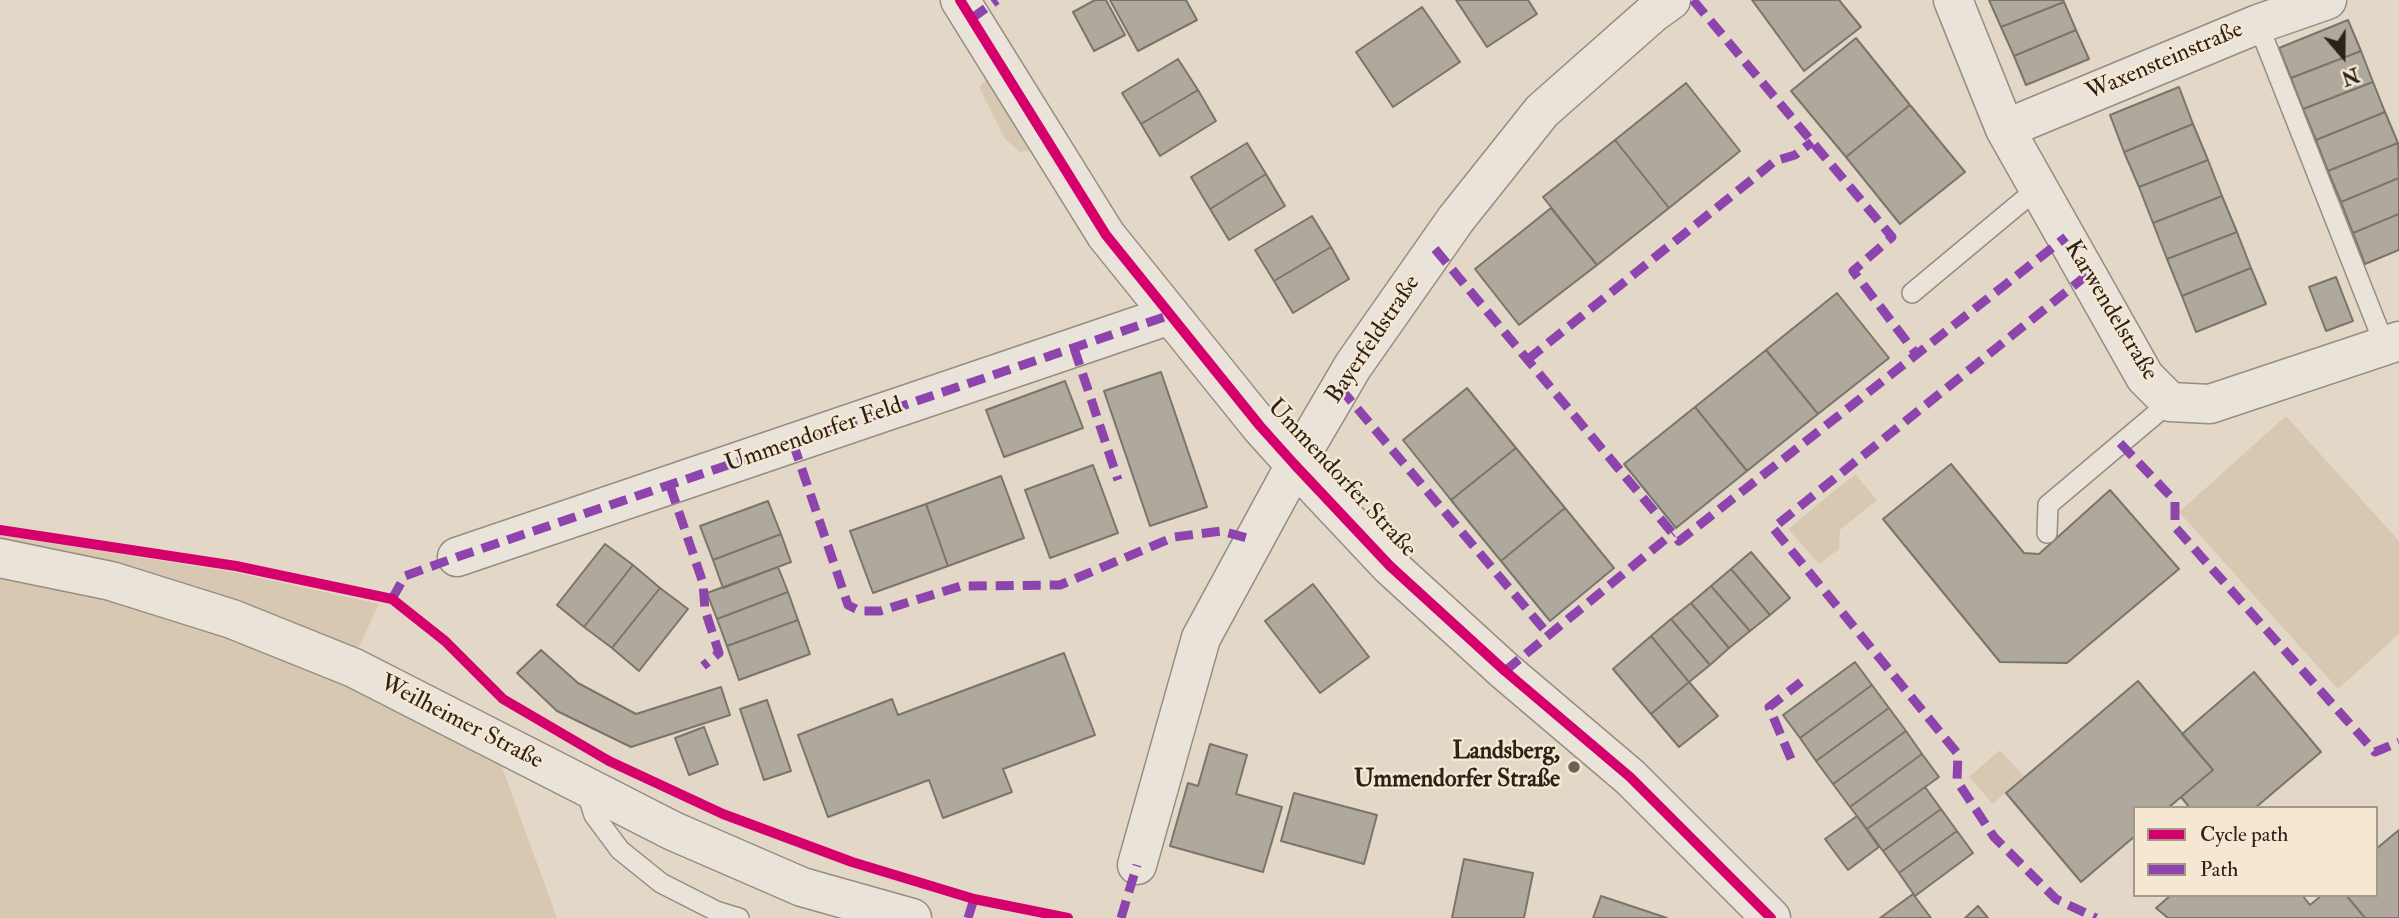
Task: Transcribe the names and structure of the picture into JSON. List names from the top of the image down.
{
  "streets": {
    "street": [
      "Waxensteinstraße",
      "Karwendelstraße",
      "Bayerfeldstraße",
      "Ummendorfer Feld",
      "Ummendorfer Straße",
      "Weilheimer Straße"
    ]
  },
  "crossings": [
    ["Waxensteinstraße", "Karwendelstraße"],
    ["Bayerfeldstraße", "Ummendorfer Straße"],
    ["Ummendorfer Feld", "Ummendorfer Straße"]
  ],
  "places": ["Landsberg, Ummendorfer Straße"],
  "legend": ["Cycle path", "Path"],
  "north": "bottom"
}
